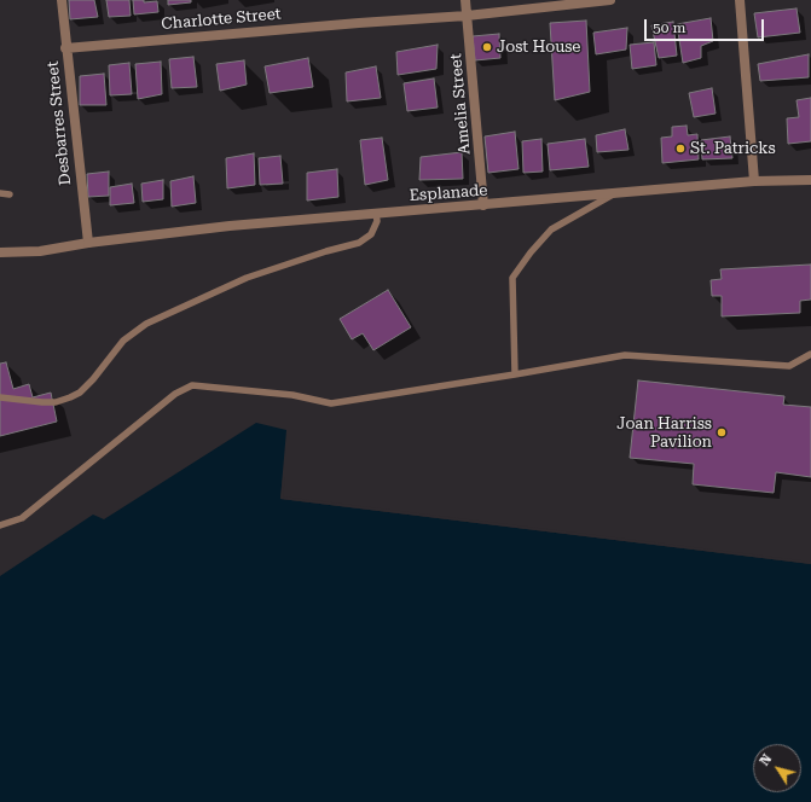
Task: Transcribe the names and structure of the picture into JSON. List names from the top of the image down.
{
  "streets": {
    "street": [
      "Charlotte Street",
      "Amelia Street",
      "Desbarres Street",
      "Esplanade"
    ]
  },
  "crossings": [
    ["Charlotte Street", "Amelia Street"],
    ["Charlotte Street", "Desbarres Street"],
    ["Amelia Street", "Esplanade"],
    ["Desbarres Street", "Esplanade"]
  ],
  "places": ["Jost House", "St. Patricks", "Joan Harriss Pavilion"],
  "scale_bar": "50 m",
  "north": "top left"
}
